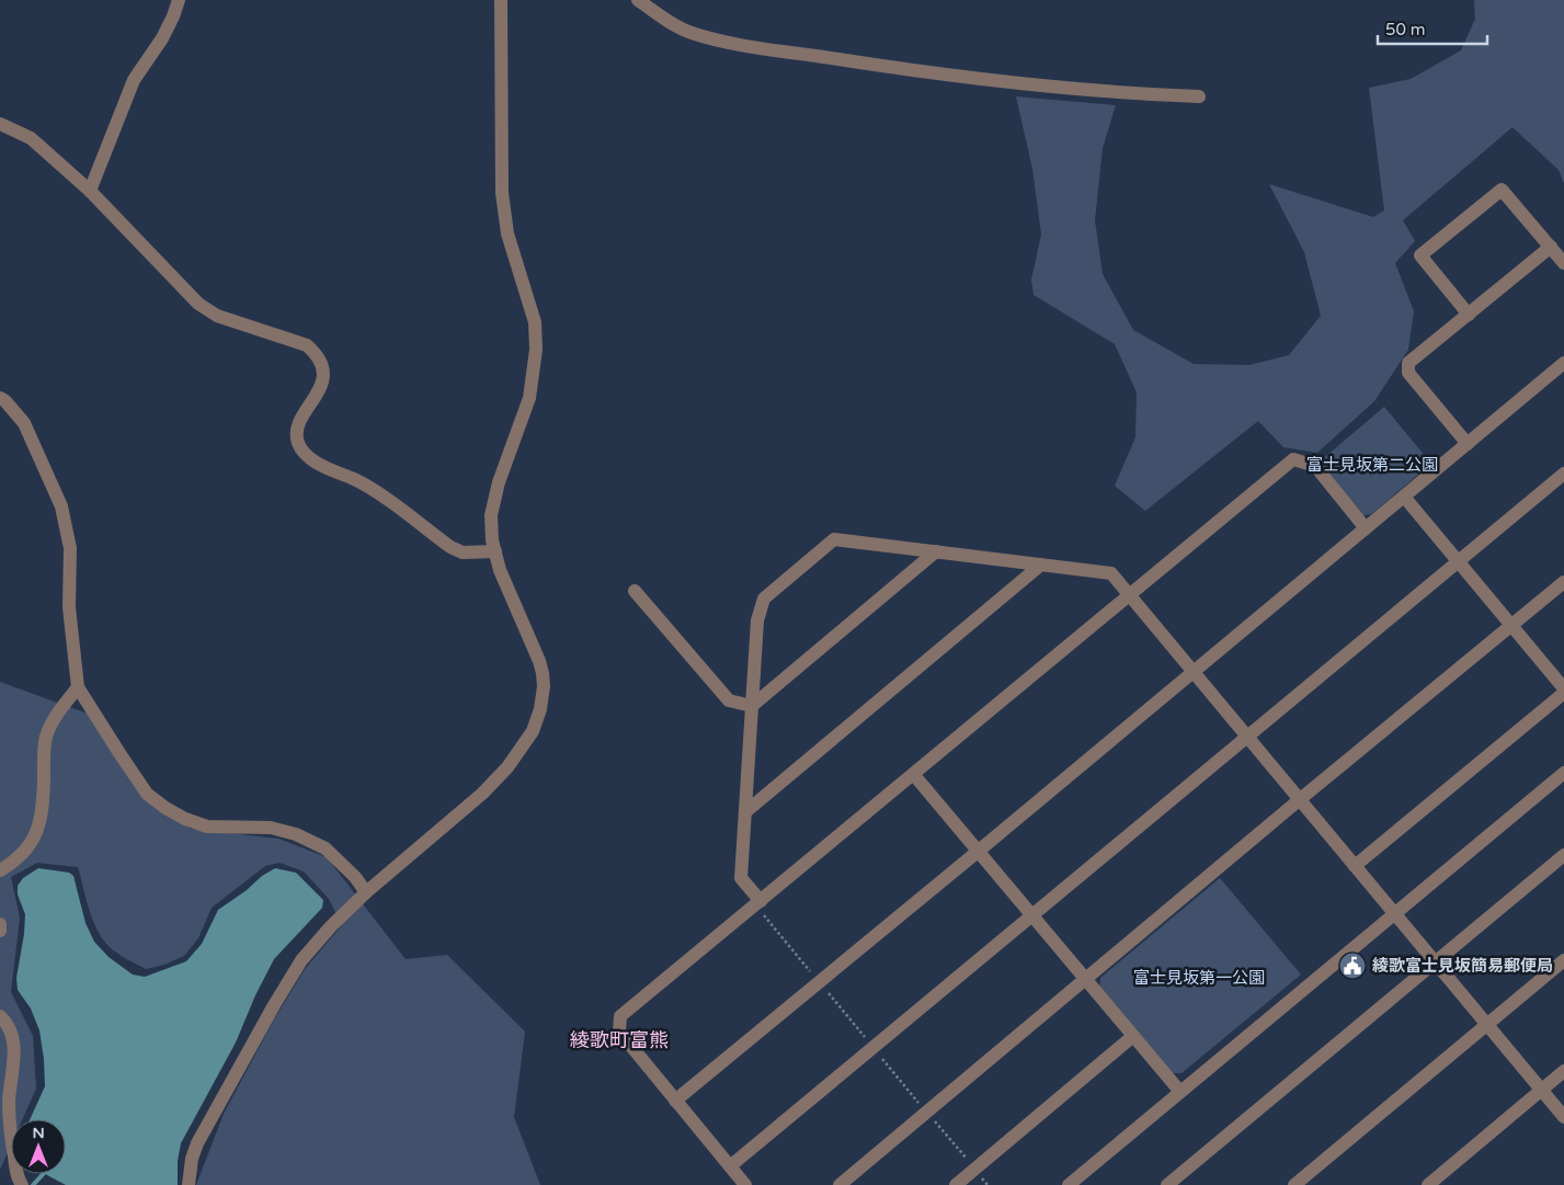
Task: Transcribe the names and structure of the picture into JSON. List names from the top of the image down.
{
  "districts": ["綾歌町富熊"],
  "parks": ["富士見坂第二公園", "富士見坂第一公園"],
  "places": {
    "public building": ["綾歌富士見坂簡易郵便局"]
  },
  "scale_bar": "50 m",
  "north": "top"
}
